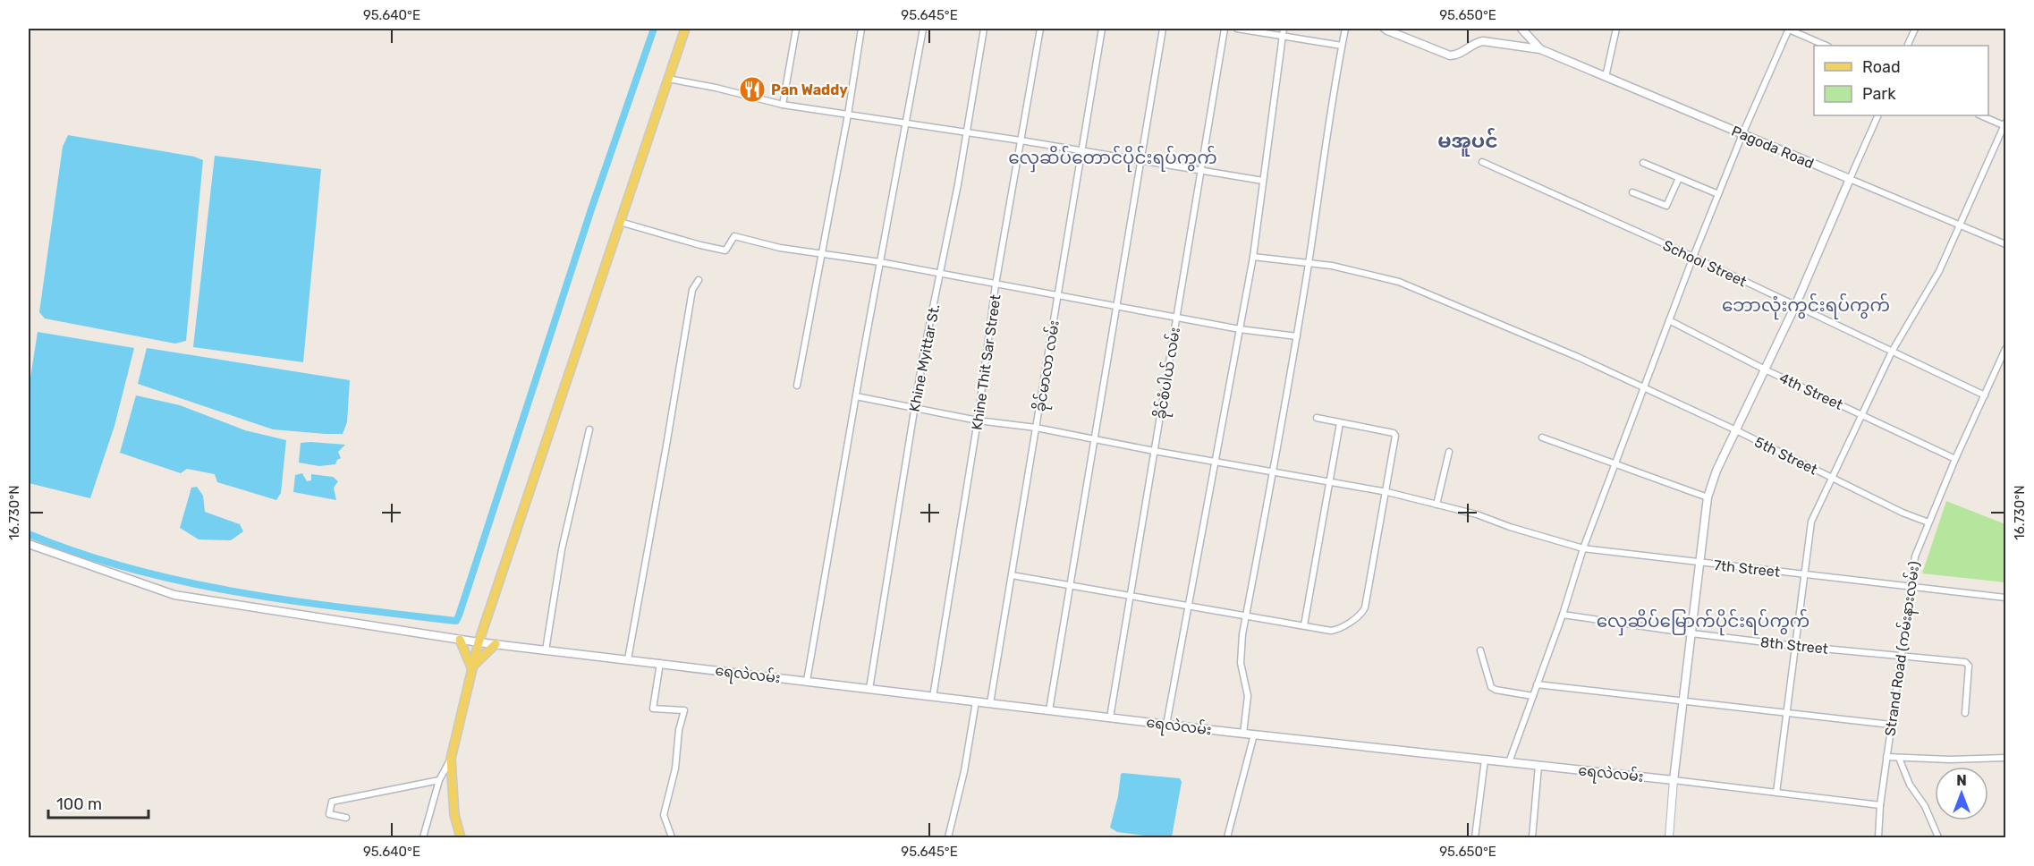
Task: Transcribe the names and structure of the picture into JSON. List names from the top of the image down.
{
  "streets": {
    "main road": ["Pagoda Road", "ရေလဲလမ်း"],
    "street": [
      "School Street",
      "Khine Myittar St.",
      "Khine Thit Sar Street",
      "ခိုင်မာလာ လမ်း",
      "ခိုင်စံပါယ် လမ်း",
      "4th Street",
      "5th Street",
      "7th Street",
      "8th Street",
      "Strand Road (ကမ်းနားလမ်း)"
    ]
  },
  "crossings": [
    ["School Street", "Strand Road (ကမ်းနားလမ်း)"],
    ["Khine Myittar St.", "7th Street"],
    ["Khine Myittar St.", "ရေလဲလမ်း"],
    ["Khine Thit Sar Street", "7th Street"],
    ["Khine Thit Sar Street", "ရေလဲလမ်း"],
    ["ခိုင်မာလာ လမ်း", "7th Street"],
    ["ခိုင်မာလာ လမ်း", "ရေလဲလမ်း"],
    ["ခိုင်စံပါယ် လမ်း", "7th Street"],
    ["ခိုင်စံပါယ် လမ်း", "ရေလဲလမ်း"],
    ["4th Street", "Strand Road (ကမ်းနားလမ်း)"],
    ["5th Street", "Strand Road (ကမ်းနားလမ်း)"],
    ["7th Street", "Strand Road (ကမ်းနားလမ်း)"],
    ["8th Street", "Strand Road (ကမ်းနားလမ်း)"],
    ["Strand Road (ကမ်းနားလမ်း)", "ရေလဲလမ်း"]
  ],
  "districts": [
    "မအူပင်",
    "လှေဆိပ်တောင်ပိုင်းရပ်ကွက်",
    "ဘောလုံးကွင်းရပ်ကွက်",
    "လှေဆိပ်မြောက်ပိုင်းရပ်ကွက်"
  ],
  "places": {
    "restaurant": ["Pan Waddy"]
  },
  "legend": ["Road", "Park"],
  "scale_bar": "100 m",
  "north": "top",
  "coordinates": [
    "95.640°E",
    "95.645°E",
    "95.650°E",
    "16.730°N"
  ]
}
